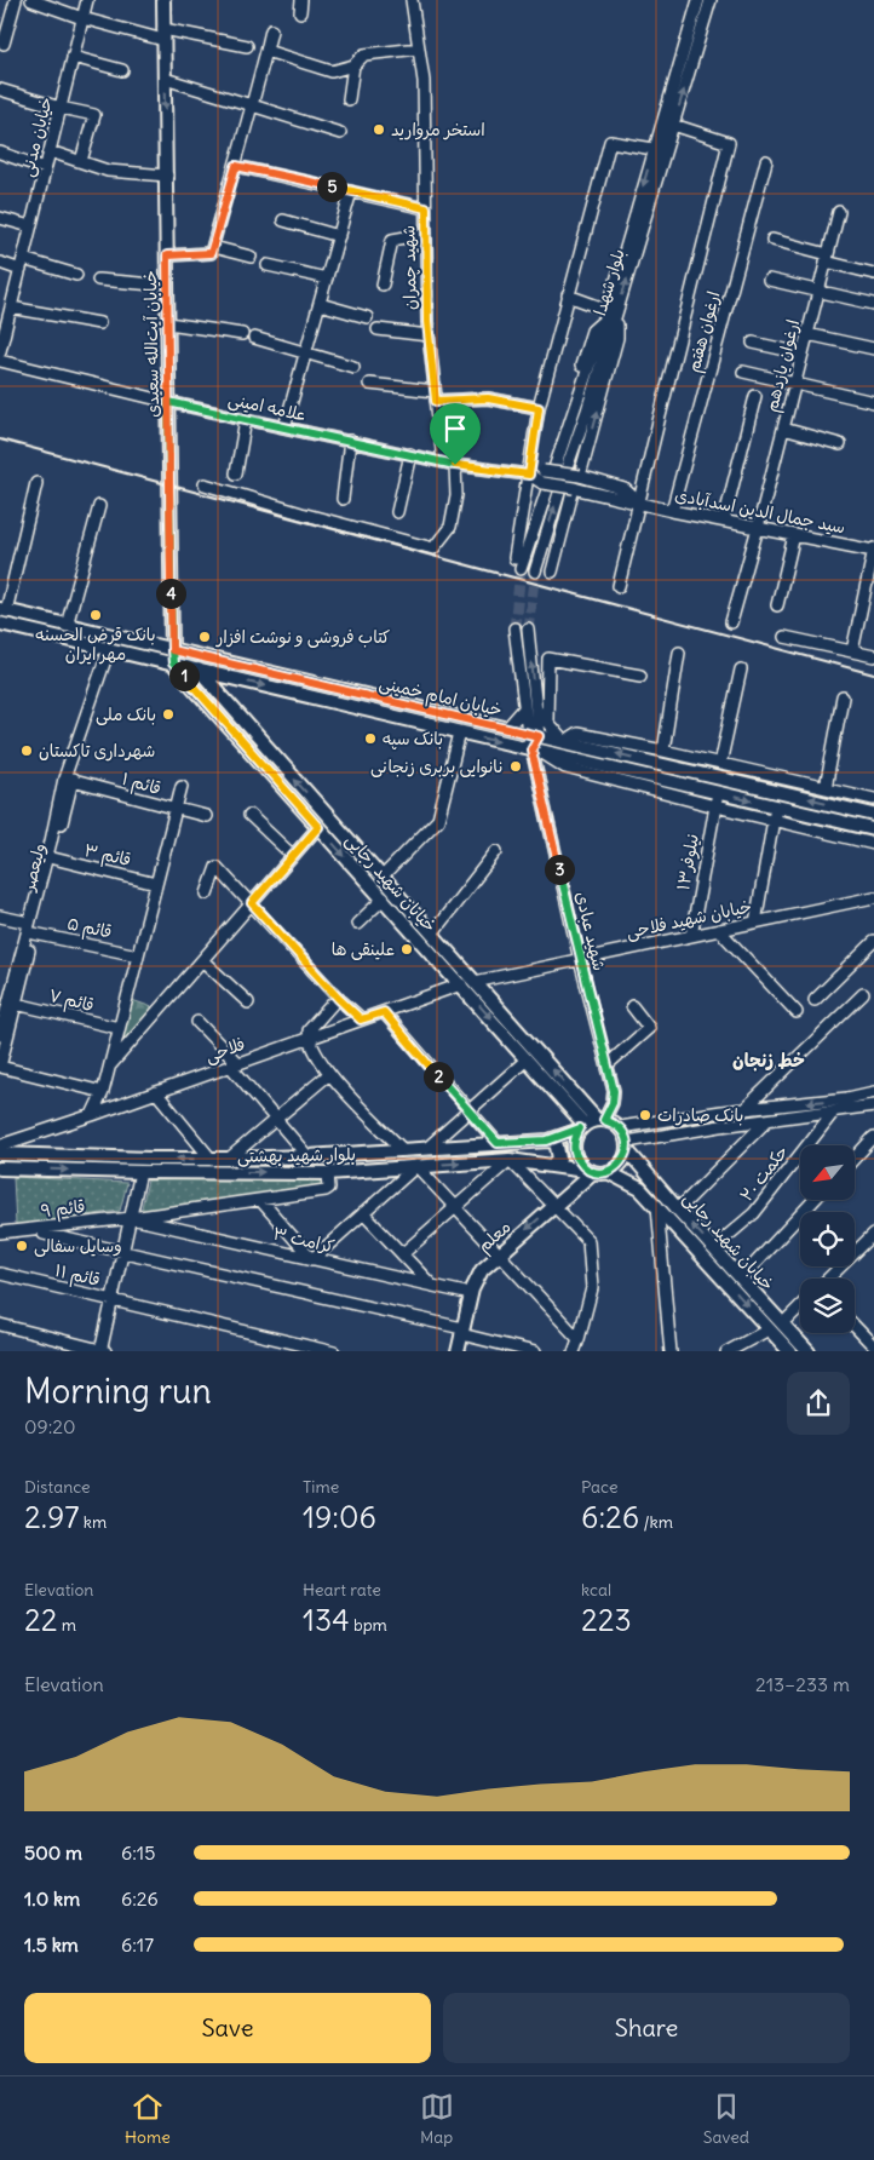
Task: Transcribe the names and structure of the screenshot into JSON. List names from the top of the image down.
{
  "streets": {
    "main road": [
      "خیابان آیت‌الله سعیدی",
      "خیابان امام خمینی",
      "خیابان شهید رجایی",
      "بلوار شهید بهشتی",
      "معلم"
    ],
    "street": [
      "خیابان مدنی",
      "شهید چمران",
      "بلوار شهدا",
      "ارغوان هفتم",
      "ارغوان یازدهم",
      "علامه امینی",
      "سید جمال الدین اسدآبادی",
      "قائم ۱",
      "قائم ۳",
      "نیلوفر۱۳",
      "ولیعصر",
      "خیابان شهید فلاحی",
      "قائم ۵",
      "شهید عبادی",
      "قائم ۷",
      "فلاحی",
      "حکمت ۲۰",
      "قائم ۹",
      "کرامت ۳",
      "قائم ۱۱"
    ]
  },
  "crossings": [
    ["شهید چمران", "علامه امینی"],
    ["ارغوان هفتم", "سید جمال الدین اسدآبادی"],
    ["خیابان آیت‌الله سعیدی", "علامه امینی"],
    ["خیابان آیت‌الله سعیدی", "خیابان امام خمینی"],
    ["خیابان آیت‌الله سعیدی", "خیابان شهید رجایی"],
    ["ارغوان یازدهم", "سید جمال الدین اسدآبادی"],
    ["علامه امینی", "سید جمال الدین اسدآبادی"],
    ["خیابان امام خمینی", "نیلوفر۱۳"],
    ["خیابان امام خمینی", "ولیعصر"],
    ["خیابان امام خمینی", "خیابان شهید رجایی"],
    ["خیابان امام خمینی", "شهید عبادی"],
    ["قائم ۱", "ولیعصر"],
    ["قائم ۳", "ولیعصر"],
    ["نیلوفر۱۳", "خیابان شهید فلاحی"],
    ["ولیعصر", "قائم ۵"],
    ["خیابان شهید رجایی", "خیابان شهید فلاحی"],
    ["خیابان شهید رجایی", "شهید عبادی"],
    ["خیابان شهید رجایی", "فلاحی"],
    ["خیابان شهید رجایی", "بلوار شهید بهشتی"],
    ["خیابان شهید رجایی", "حکمت ۲۰"],
    ["خیابان شهید رجایی", "معلم"],
    ["خیابان شهید فلاحی", "شهید عبادی"],
    ["شهید عبادی", "بلوار شهید بهشتی"],
    ["شهید عبادی", "معلم"],
    ["بلوار شهید بهشتی", "قائم ۹"],
    ["بلوار شهید بهشتی", "معلم"],
    ["قائم ۹", "کرامت ۳"],
    ["معلم", "کرامت ۳"]
  ],
  "districts": ["خط زنجان"],
  "places": [
    "استخر مروارید",
    "بانک قرض الحسنه مهر ایران",
    "کتاب فروشی و نوشت افزار",
    "بانک ملی",
    "بانک سپه",
    "شهرداری تاکستان",
    "نانوایی بربری زنجانی",
    "علینقی ها",
    "بانک صادرات",
    "وسایل سفالی"
  ],
  "north": "bottom left",
  "page": {
    "pins": [
      "5",
      "4",
      "1",
      "3",
      "2"
    ],
    "heading": ["Morning run", "09:20"],
    "stats": [
      ["Distance", "2.97 km"],
      ["Time", "19:06"],
      ["Pace", "6:26 /km"],
      ["Elevation", "22 m"],
      ["Heart rate", "134 bpm"],
      ["kcal", "223"]
    ],
    "chart": ["Elevation", "213–233 m"],
    "list": [
      {
        "name": "500 m",
        "note": "6:15"
      },
      {
        "name": "1.0 km",
        "note": "6:26"
      },
      {
        "name": "1.5 km",
        "note": "6:17"
      }
    ],
    "buttons": ["Save", "Share"],
    "tabs": ["Home", "Map", "Saved"]
  }
}
